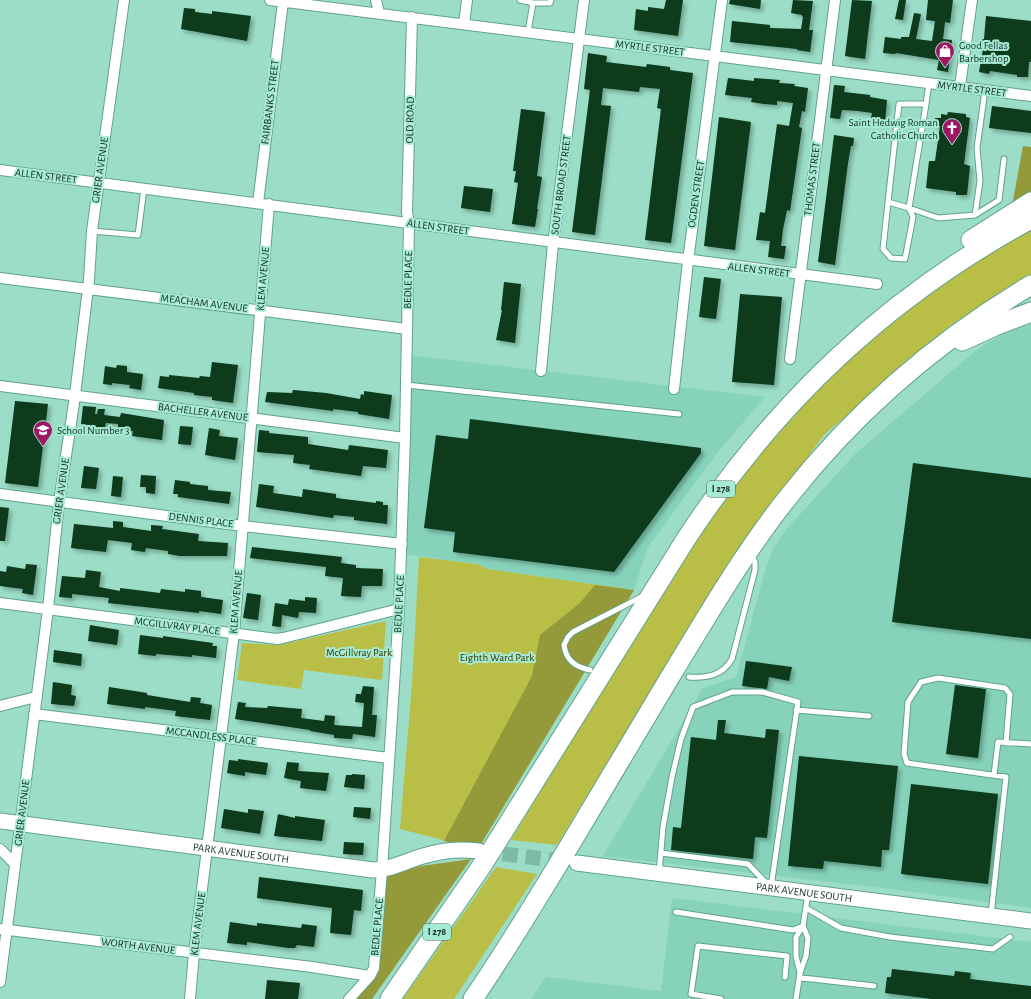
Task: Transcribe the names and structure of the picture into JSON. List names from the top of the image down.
{
  "streets": {
    "highway": ["I 278"],
    "street": [
      "MYRTLE STREET",
      "FAIRBANKS STREET",
      "OLD ROAD",
      "GRIER AVENUE",
      "ALLEN STREET",
      "THOMAS STREET",
      "SOUTH BROAD STREET",
      "OGDEN STREET",
      "KLEM AVENUE",
      "BEDLE PLACE",
      "MEACHAM AVENUE",
      "BACHELLER AVENUE",
      "DENNIS PLACE",
      "MCGILLVRAY PLACE",
      "MCCANDLESS PLACE",
      "PARK AVENUE SOUTH",
      "WORTH AVENUE"
    ]
  },
  "crossings": [
    ["MYRTLE STREET", "FAIRBANKS STREET"],
    ["MYRTLE STREET", "OLD ROAD"],
    ["MYRTLE STREET", "THOMAS STREET"],
    ["MYRTLE STREET", "SOUTH BROAD STREET"],
    ["MYRTLE STREET", "OGDEN STREET"],
    ["FAIRBANKS STREET", "ALLEN STREET"],
    ["OLD ROAD", "ALLEN STREET"],
    ["OLD ROAD", "BEDLE PLACE"],
    ["GRIER AVENUE", "ALLEN STREET"],
    ["GRIER AVENUE", "MEACHAM AVENUE"],
    ["GRIER AVENUE", "BACHELLER AVENUE"],
    ["GRIER AVENUE", "DENNIS PLACE"],
    ["GRIER AVENUE", "MCGILLVRAY PLACE"],
    ["GRIER AVENUE", "MCCANDLESS PLACE"],
    ["GRIER AVENUE", "PARK AVENUE SOUTH"],
    ["GRIER AVENUE", "WORTH AVENUE"],
    ["ALLEN STREET", "THOMAS STREET"],
    ["ALLEN STREET", "SOUTH BROAD STREET"],
    ["ALLEN STREET", "OGDEN STREET"],
    ["ALLEN STREET", "KLEM AVENUE"],
    ["ALLEN STREET", "BEDLE PLACE"],
    ["KLEM AVENUE", "MEACHAM AVENUE"],
    ["KLEM AVENUE", "BACHELLER AVENUE"],
    ["KLEM AVENUE", "DENNIS PLACE"],
    ["KLEM AVENUE", "MCGILLVRAY PLACE"],
    ["KLEM AVENUE", "MCCANDLESS PLACE"],
    ["KLEM AVENUE", "PARK AVENUE SOUTH"],
    ["KLEM AVENUE", "WORTH AVENUE"],
    ["BEDLE PLACE", "MEACHAM AVENUE"],
    ["BEDLE PLACE", "BACHELLER AVENUE"],
    ["BEDLE PLACE", "DENNIS PLACE"],
    ["BEDLE PLACE", "MCGILLVRAY PLACE"],
    ["BEDLE PLACE", "MCCANDLESS PLACE"],
    ["BEDLE PLACE", "PARK AVENUE SOUTH"],
    ["BEDLE PLACE", "WORTH AVENUE"]
  ],
  "parks": ["McGillvray Park", "Eighth Ward Park"],
  "places": {
    "shop": ["Good Fellas Barbershop"],
    "church": ["Saint Hedwig Roman Catholic Church"],
    "school or university": ["School Number 3"]
  }
}
